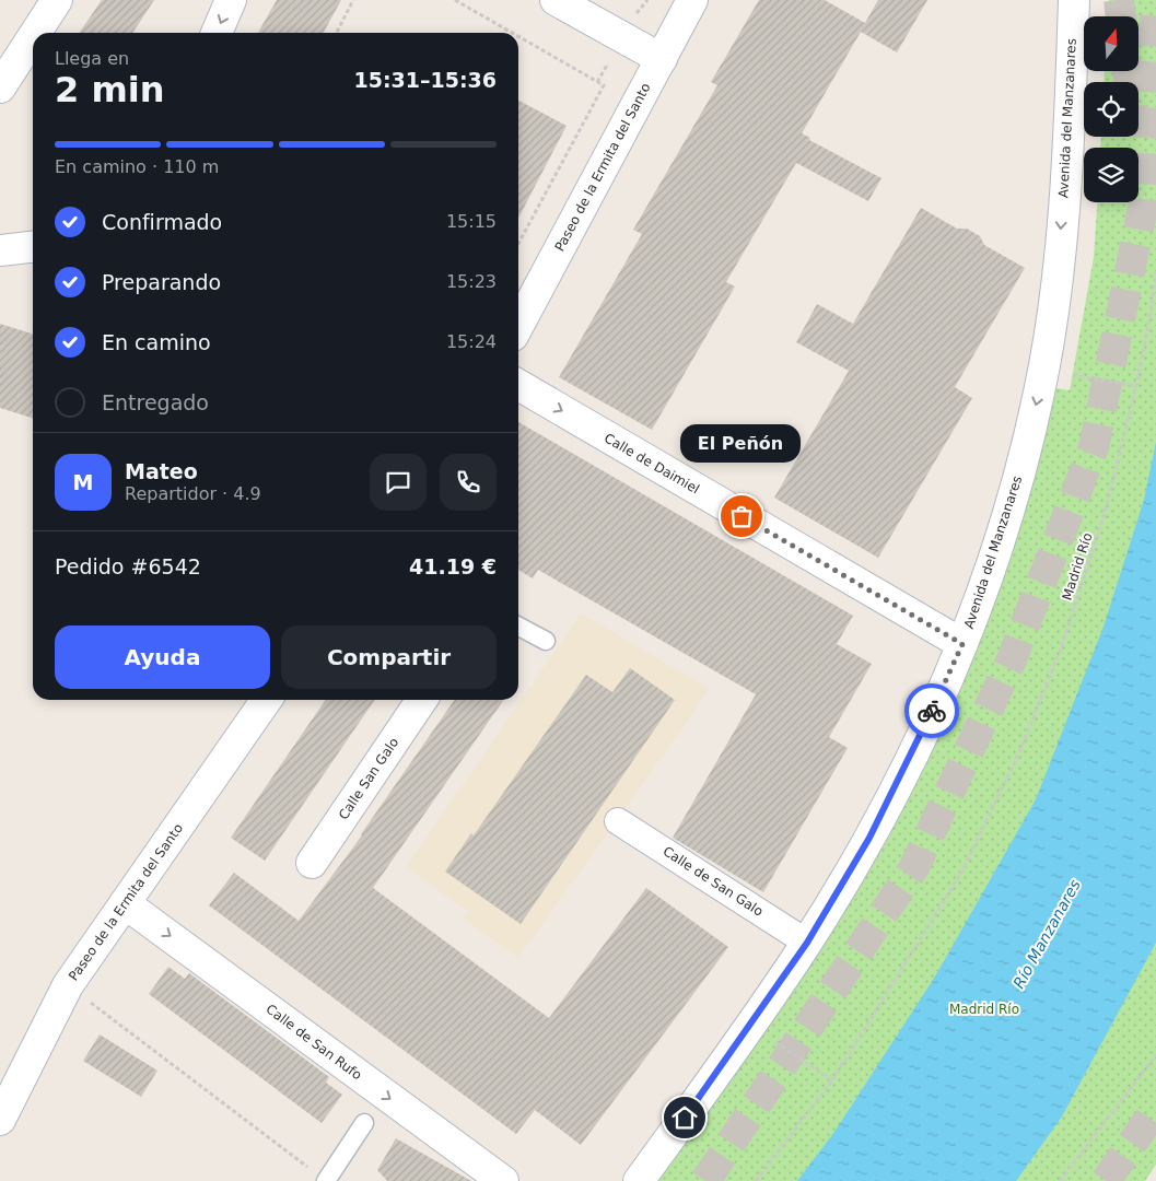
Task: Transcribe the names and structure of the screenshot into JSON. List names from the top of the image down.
{
  "streets": {
    "street": [
      "Avenida del Manzanares",
      "Paseo de la Ermita del Santo",
      "Calle de Daimiel",
      "Calle San Galo",
      "Calle de San Galo",
      "Calle de San Rufo"
    ],
    "path": ["Madrid Río"]
  },
  "crossings": [
    ["Avenida del Manzanares", "Calle de Daimiel"],
    ["Avenida del Manzanares", "Calle de San Galo"],
    ["Paseo de la Ermita del Santo", "Calle de San Rufo"]
  ],
  "one_way": ["Avenida del Manzanares", "Calle de Daimiel", "Calle de San Rufo"],
  "water": ["Río Manzanares"],
  "parks": ["Madrid Río"],
  "places": ["El Peñón"],
  "north": "top",
  "page": {
    "heading": ["2 min", "Llega en", "15:31–15:36"],
    "panel": [
      "Mateo",
      "Repartidor · 4.9",
      "Pedido #6542",
      "41.19 €"
    ],
    "bar": "En camino · 110 m",
    "list": [
      ["Confirmado", "15:15"],
      ["Preparando", "15:23"],
      ["En camino", "15:24"],
      "Entregado"
    ],
    "bubble": "El Peñón",
    "round": "M",
    "buttons": ["Ayuda", "Compartir"]
  }
}
